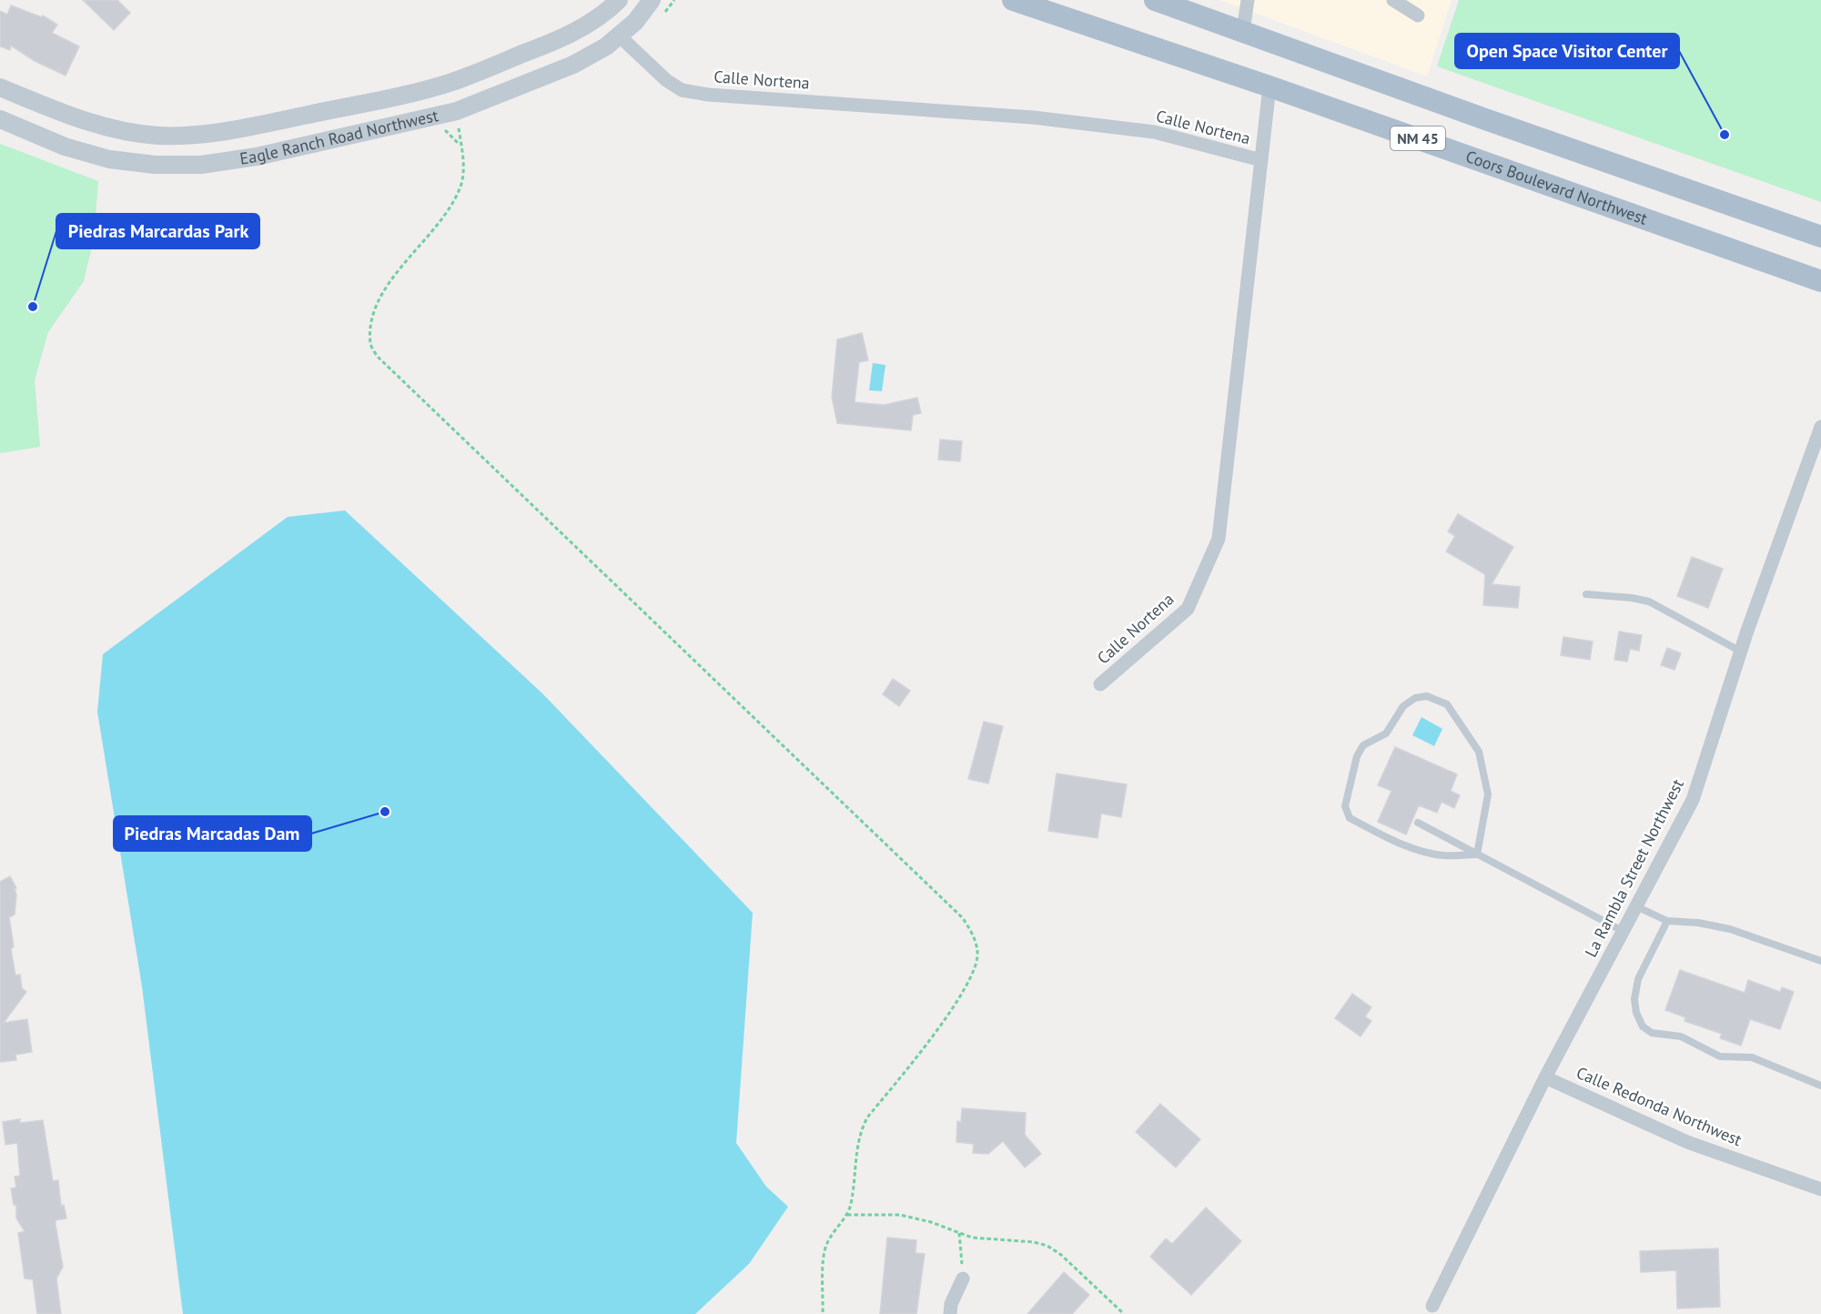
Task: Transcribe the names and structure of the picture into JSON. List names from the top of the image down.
{
  "streets": {
    "main road": ["NM 45", "Coors Boulevard Northwest"],
    "street": [
      "Calle Nortena",
      "Eagle Ranch Road Northwest",
      "La Rambla Street Northwest",
      "Calle Redonda Northwest"
    ]
  },
  "crossings": [
    ["Calle Nortena", "Eagle Ranch Road Northwest"],
    ["La Rambla Street Northwest", "Calle Redonda Northwest"]
  ],
  "places": ["Open Space Visitor Center", "Piedras Marcardas Park", "Piedras Marcadas Dam"]
}
